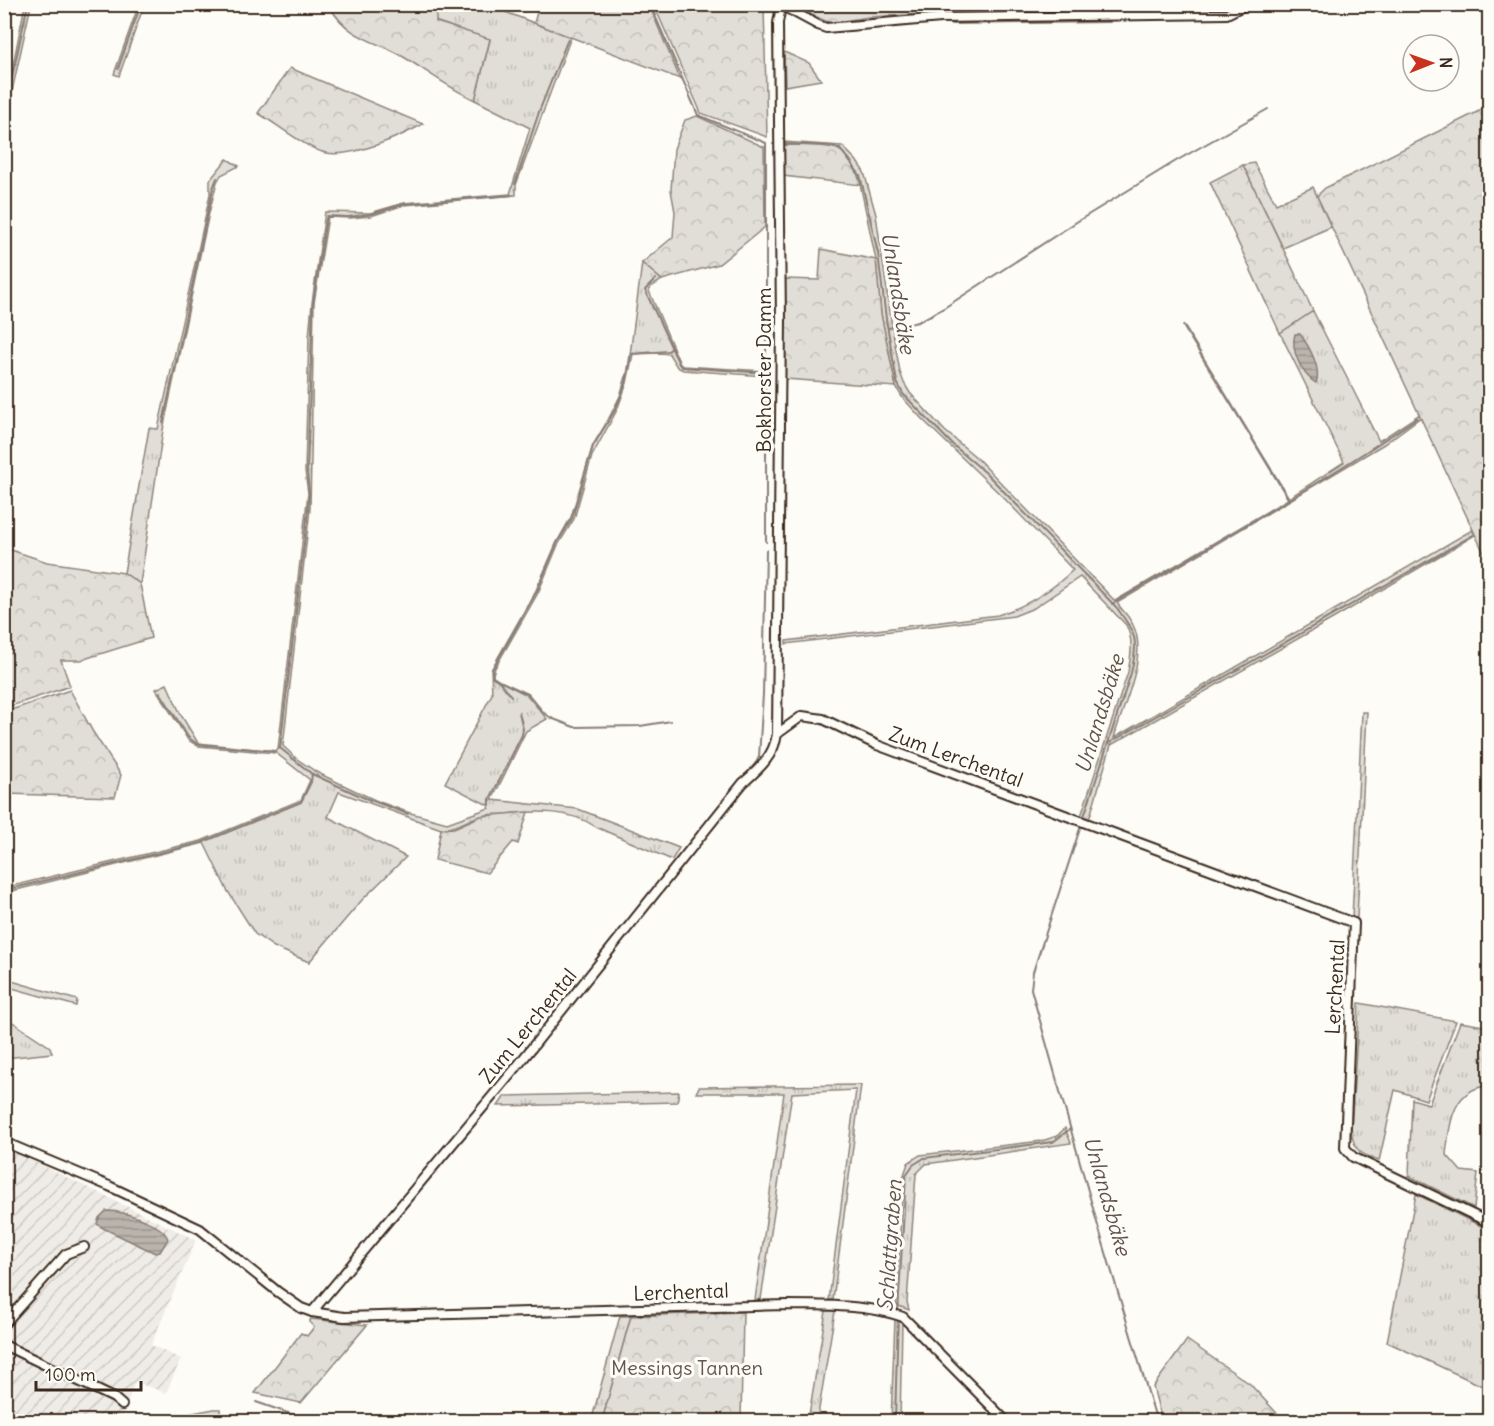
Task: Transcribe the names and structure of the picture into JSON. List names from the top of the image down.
{
  "streets": {
    "street": ["Bokhorster Damm", "Zum Lerchental", "Lerchental"]
  },
  "crossings": [
    ["Bokhorster Damm", "Zum Lerchental"],
    ["Zum Lerchental", "Lerchental"]
  ],
  "water": ["Unlandsbäke", "Schlattgraben"],
  "parks": ["Messings Tannen"],
  "scale_bar": "100 m",
  "north": "right"
}
